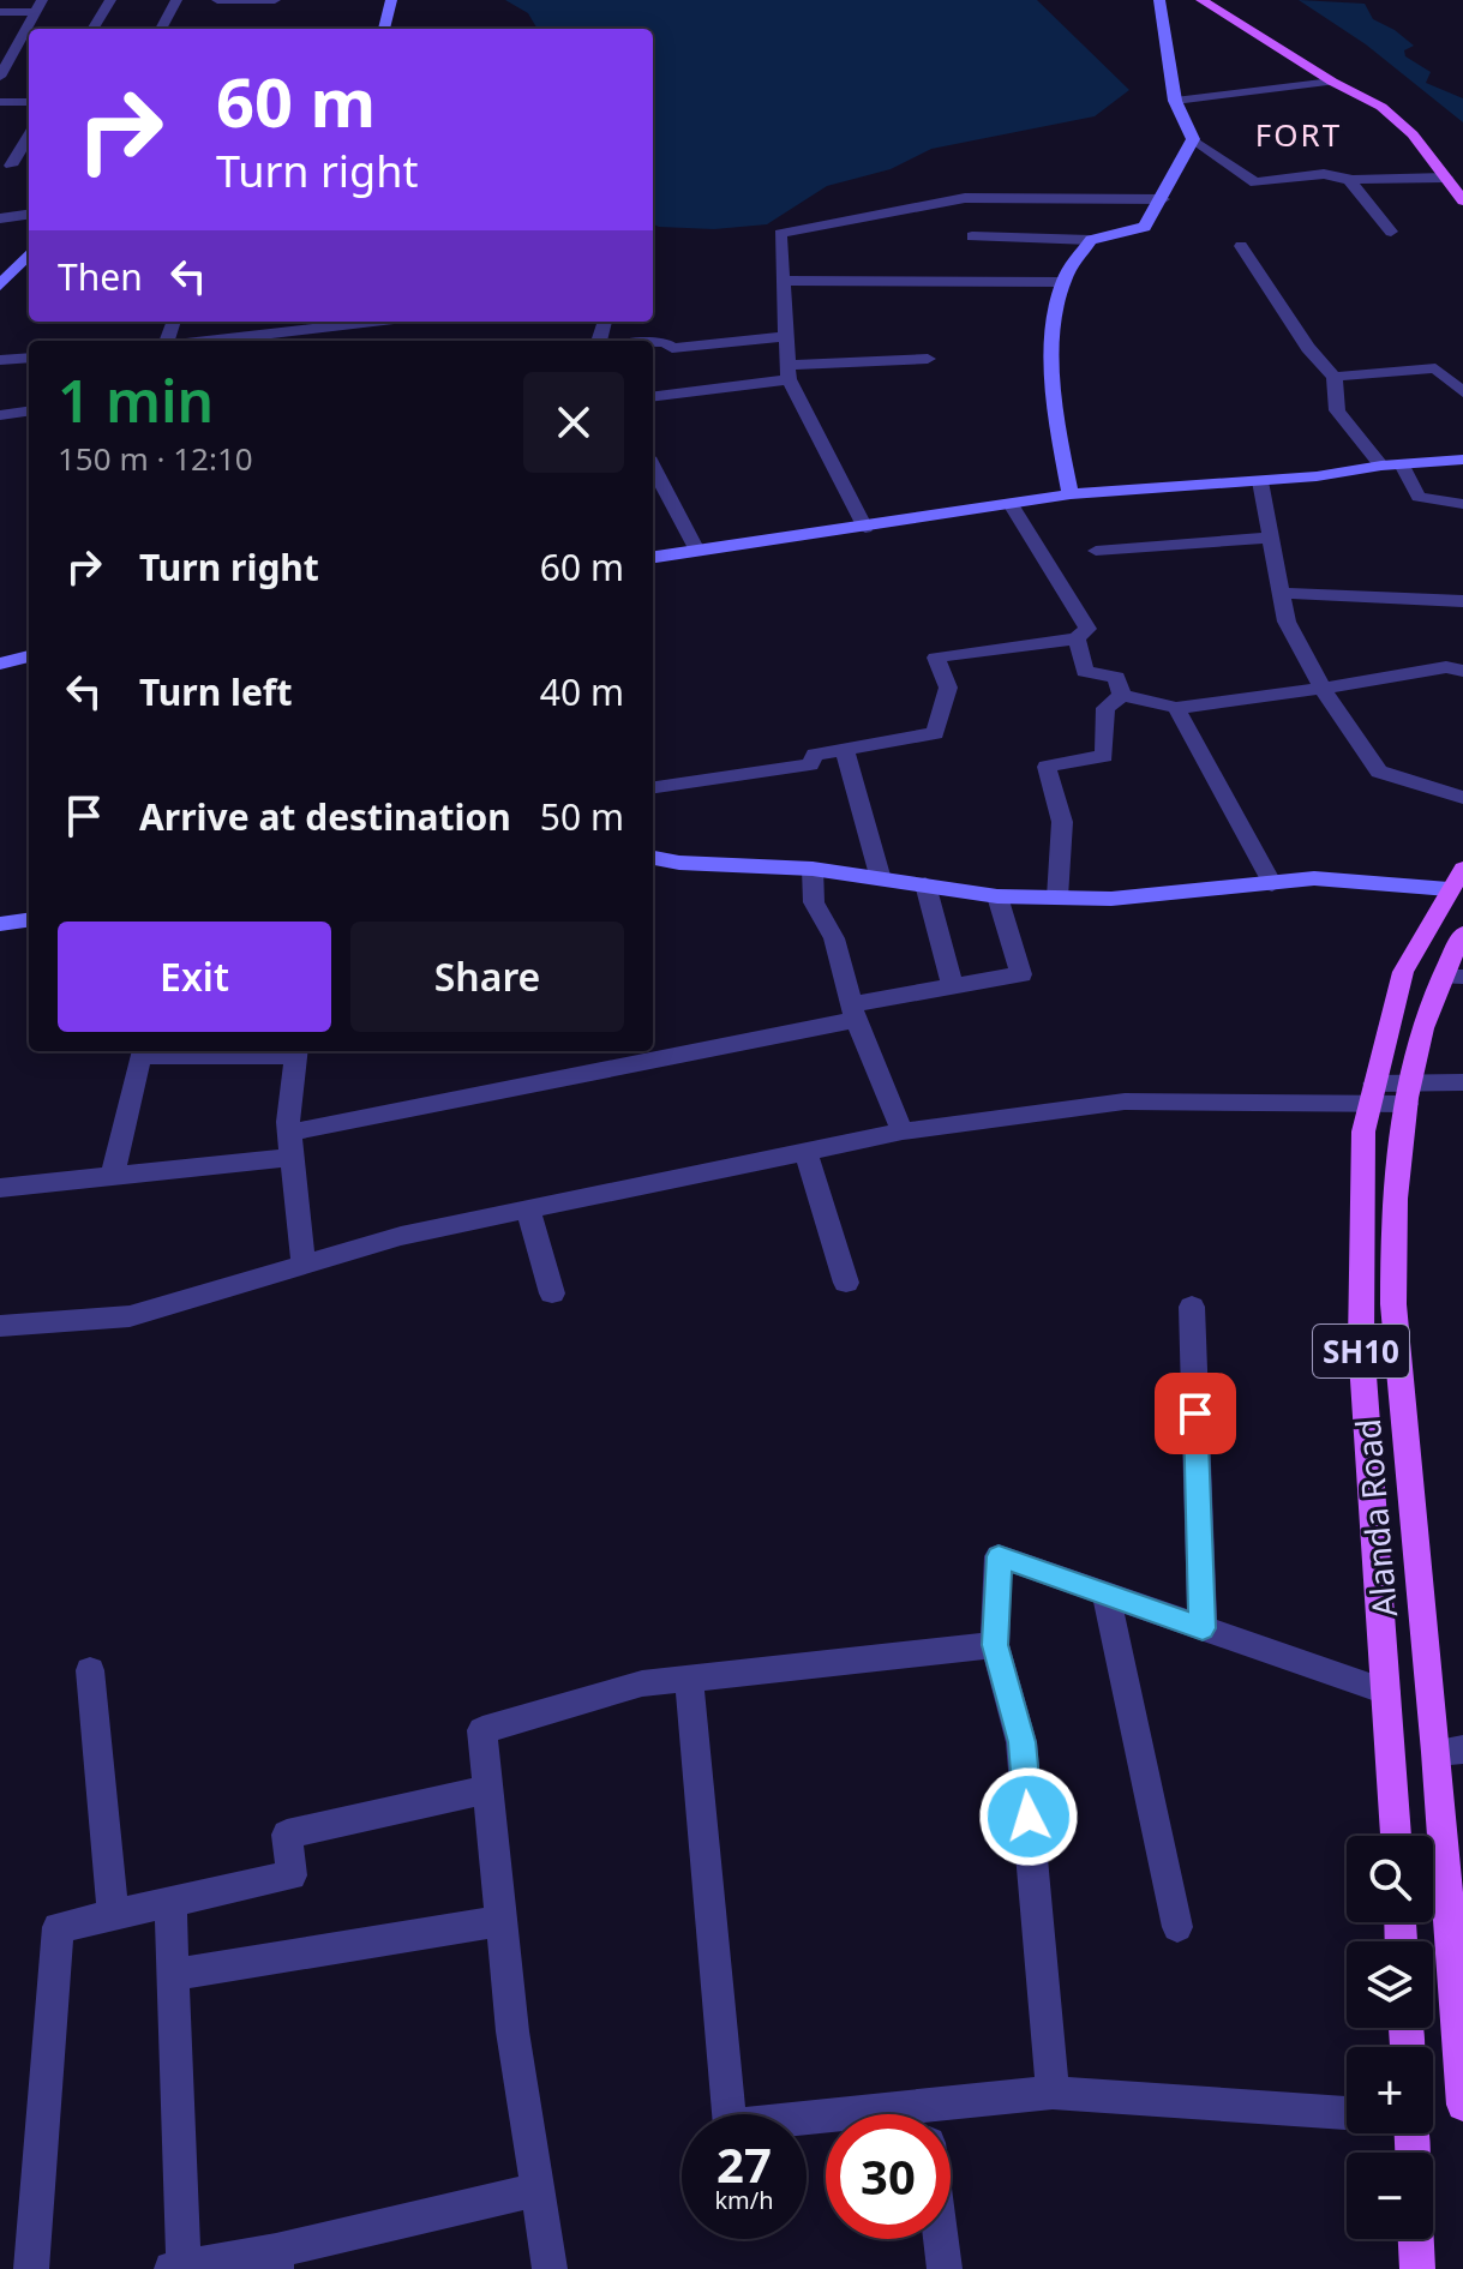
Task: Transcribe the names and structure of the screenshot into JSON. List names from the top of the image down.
{
  "streets": {
    "main road": ["SH10", "Alanda Road"]
  },
  "districts": ["FORT"],
  "page": {
    "turn": ["60 m", "Turn right"],
    "then": "Then",
    "heading": ["1 min", "150 m · 12:10"],
    "list": [
      {
        "name": "Turn right",
        "value": "60 m"
      },
      {
        "name": "Turn left",
        "value": "40 m"
      },
      {
        "name": "Arrive at destination",
        "value": "50 m"
      }
    ],
    "buttons": ["Exit", "Share"],
    "map_buttons": ["+", "−"],
    "speed": "27 km/h",
    "limit": "30"
  }
}
